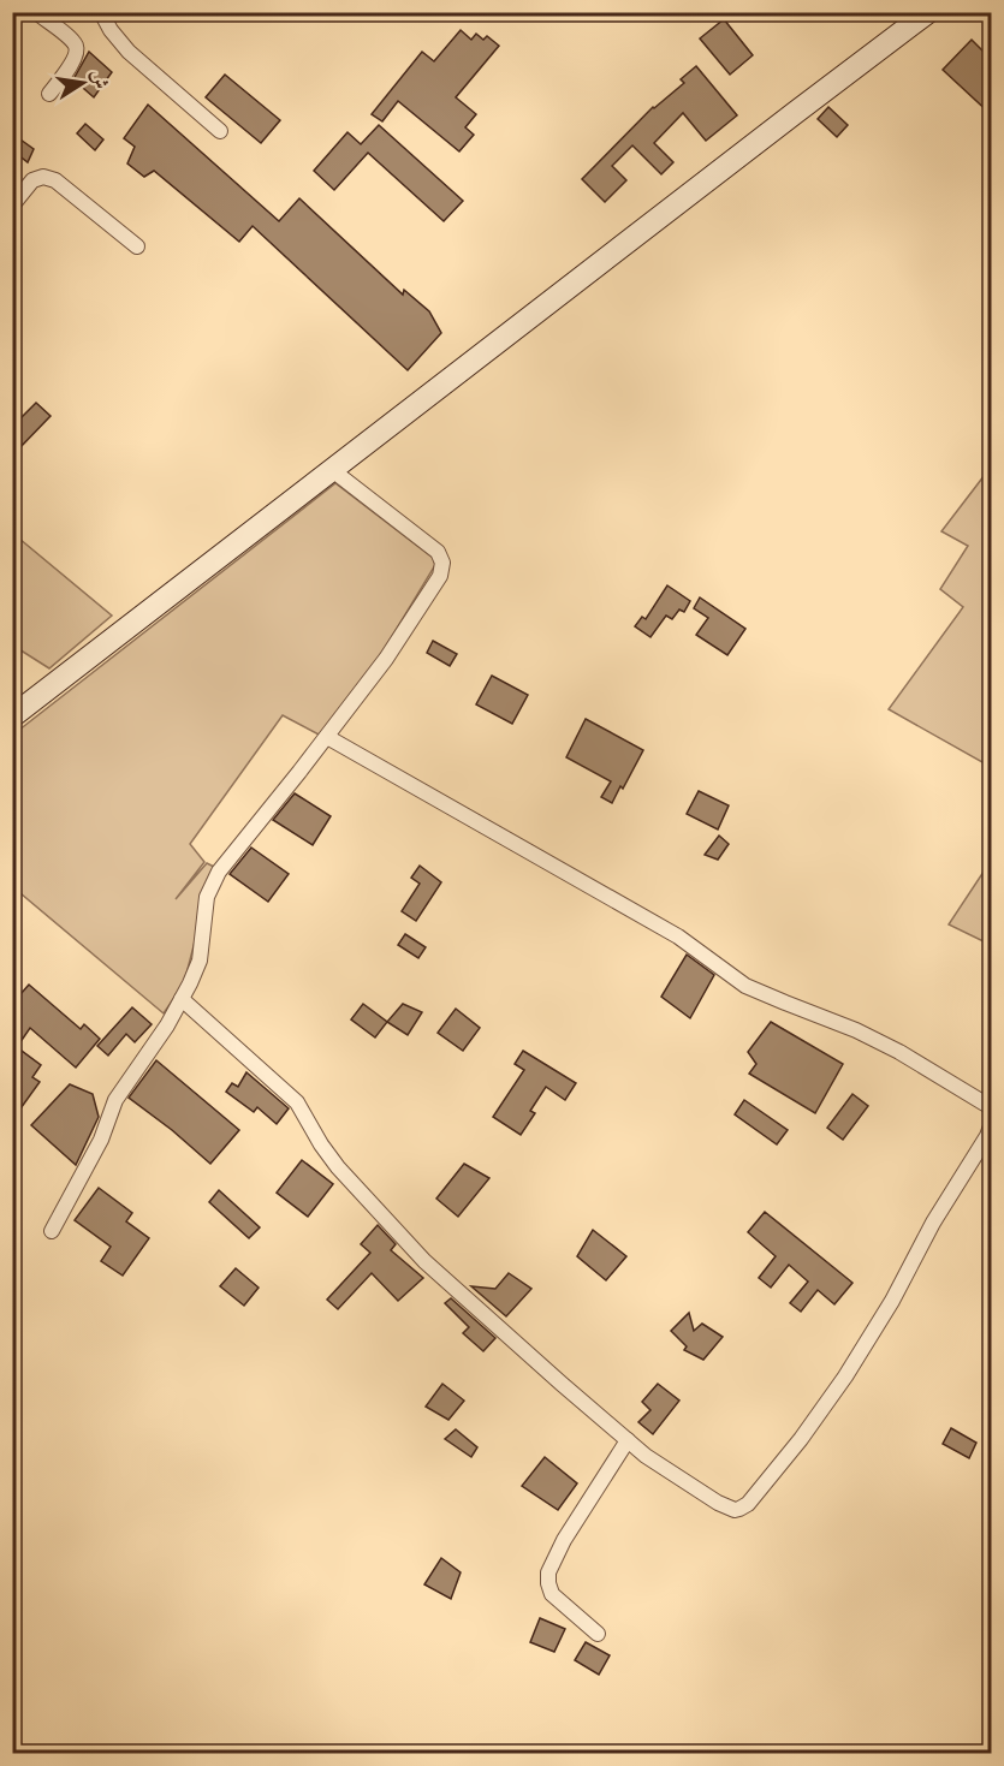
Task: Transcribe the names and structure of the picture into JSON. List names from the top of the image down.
{
  "north": "right"
}
